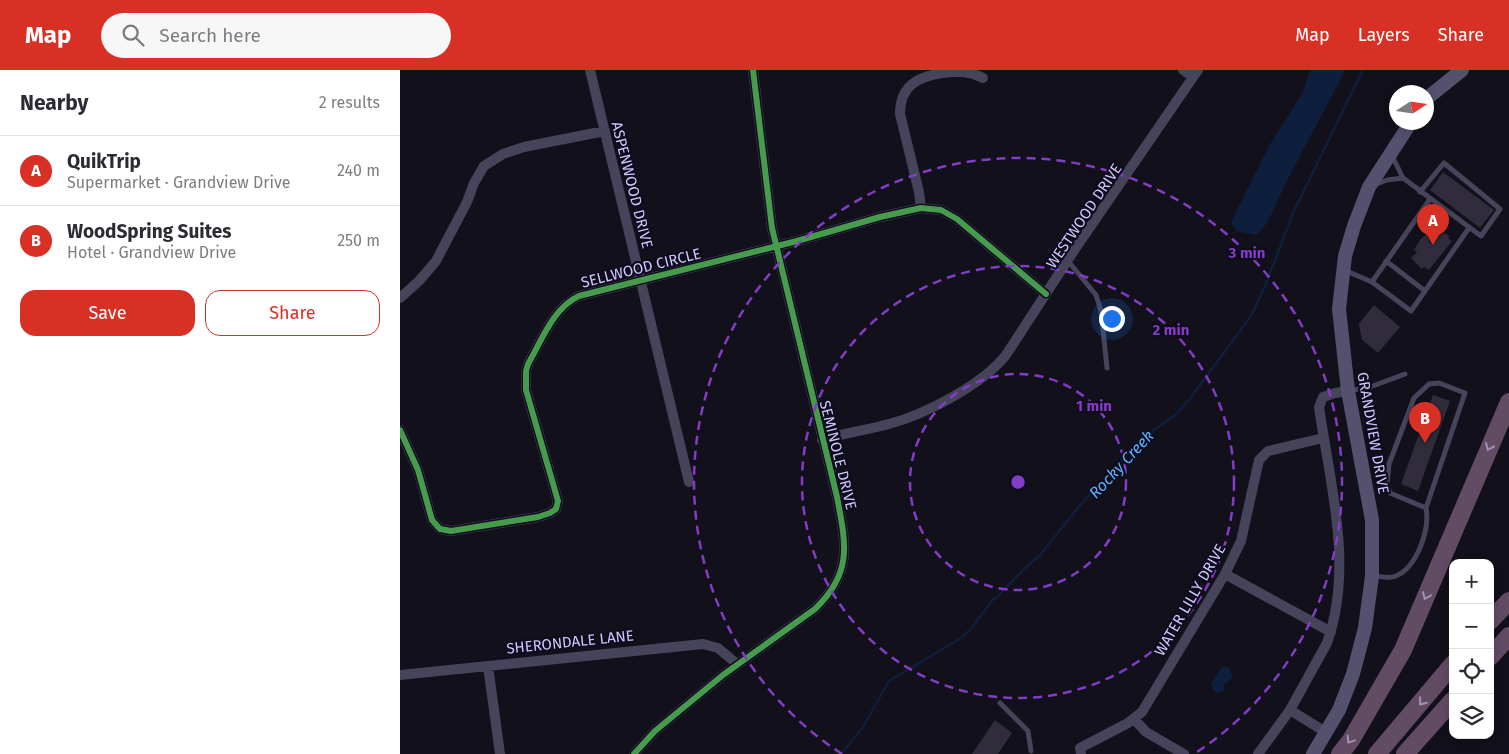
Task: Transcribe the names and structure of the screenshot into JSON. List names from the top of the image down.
{
  "streets": {
    "street": [
      "ASPENWOOD DRIVE",
      "WESTWOOD DRIVE",
      "SELLWOOD CIRCLE",
      "GRANDVIEW DRIVE",
      "SEMINOLE DRIVE",
      "WATER LILLY DRIVE",
      "SHERONDALE LANE"
    ]
  },
  "crossings": [
    ["ASPENWOOD DRIVE", "SELLWOOD CIRCLE"],
    ["WESTWOOD DRIVE", "SELLWOOD CIRCLE"],
    ["WESTWOOD DRIVE", "SEMINOLE DRIVE"],
    ["SELLWOOD CIRCLE", "SEMINOLE DRIVE"],
    ["SEMINOLE DRIVE", "SHERONDALE LANE"]
  ],
  "water": ["Rocky Creek"],
  "north": "right",
  "page": {
    "header": "Map",
    "search": "Search here",
    "nav": ["Map", "Layers", "Share"],
    "heading": ["Nearby", "2 results"],
    "list": [
      {
        "mark": "A",
        "name": "QuikTrip",
        "note": "Supermarket · Grandview Drive",
        "value": "240 m"
      },
      {
        "mark": "B",
        "name": "WoodSpring Suites",
        "note": "Hotel · Grandview Drive",
        "value": "250 m"
      }
    ],
    "pins": ["A", "B"],
    "buttons": ["Save", "Share"],
    "map_buttons": ["+", "−"]
  },
  "rings": ["3 min", "2 min", "1 min"]
}
